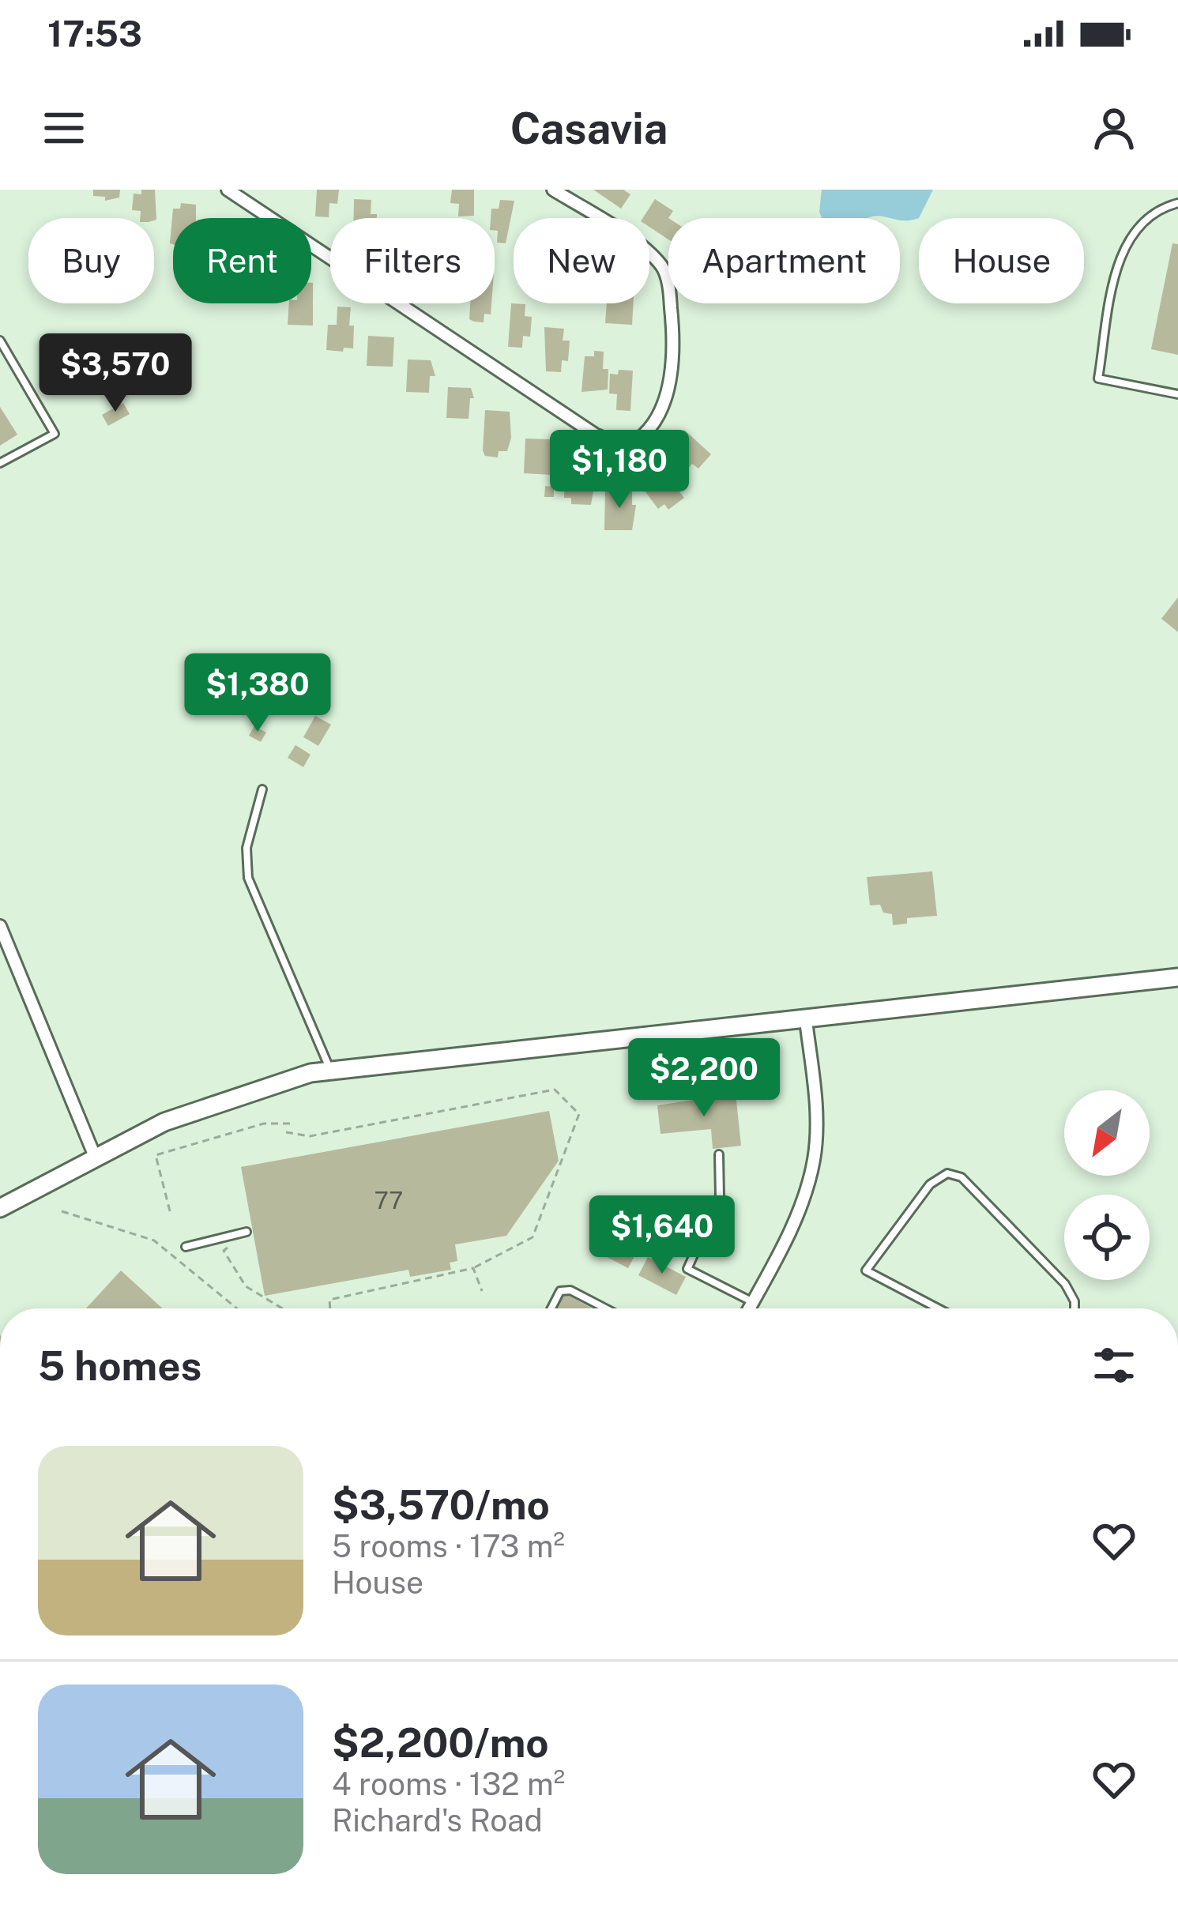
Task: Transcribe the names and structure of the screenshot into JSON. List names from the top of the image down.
{
  "house_numbers": ["77"],
  "north": "bottom left",
  "page": {
    "status": "17:53",
    "header": "Casavia",
    "chip": [
      "Buy",
      "Rent",
      "Filters",
      "New",
      "Apartment",
      "House"
    ],
    "price": [
      "$3,570",
      "$1,180",
      "$1,380",
      "$2,200",
      "$1,640"
    ],
    "heading": "5 homes",
    "list": [
      {
        "name": "$3,570/mo",
        "note": "5 rooms · 173 m² · House"
      },
      {
        "name": "$2,200/mo",
        "note": "4 rooms · 132 m² · Richard's Road"
      }
    ]
  }
}
